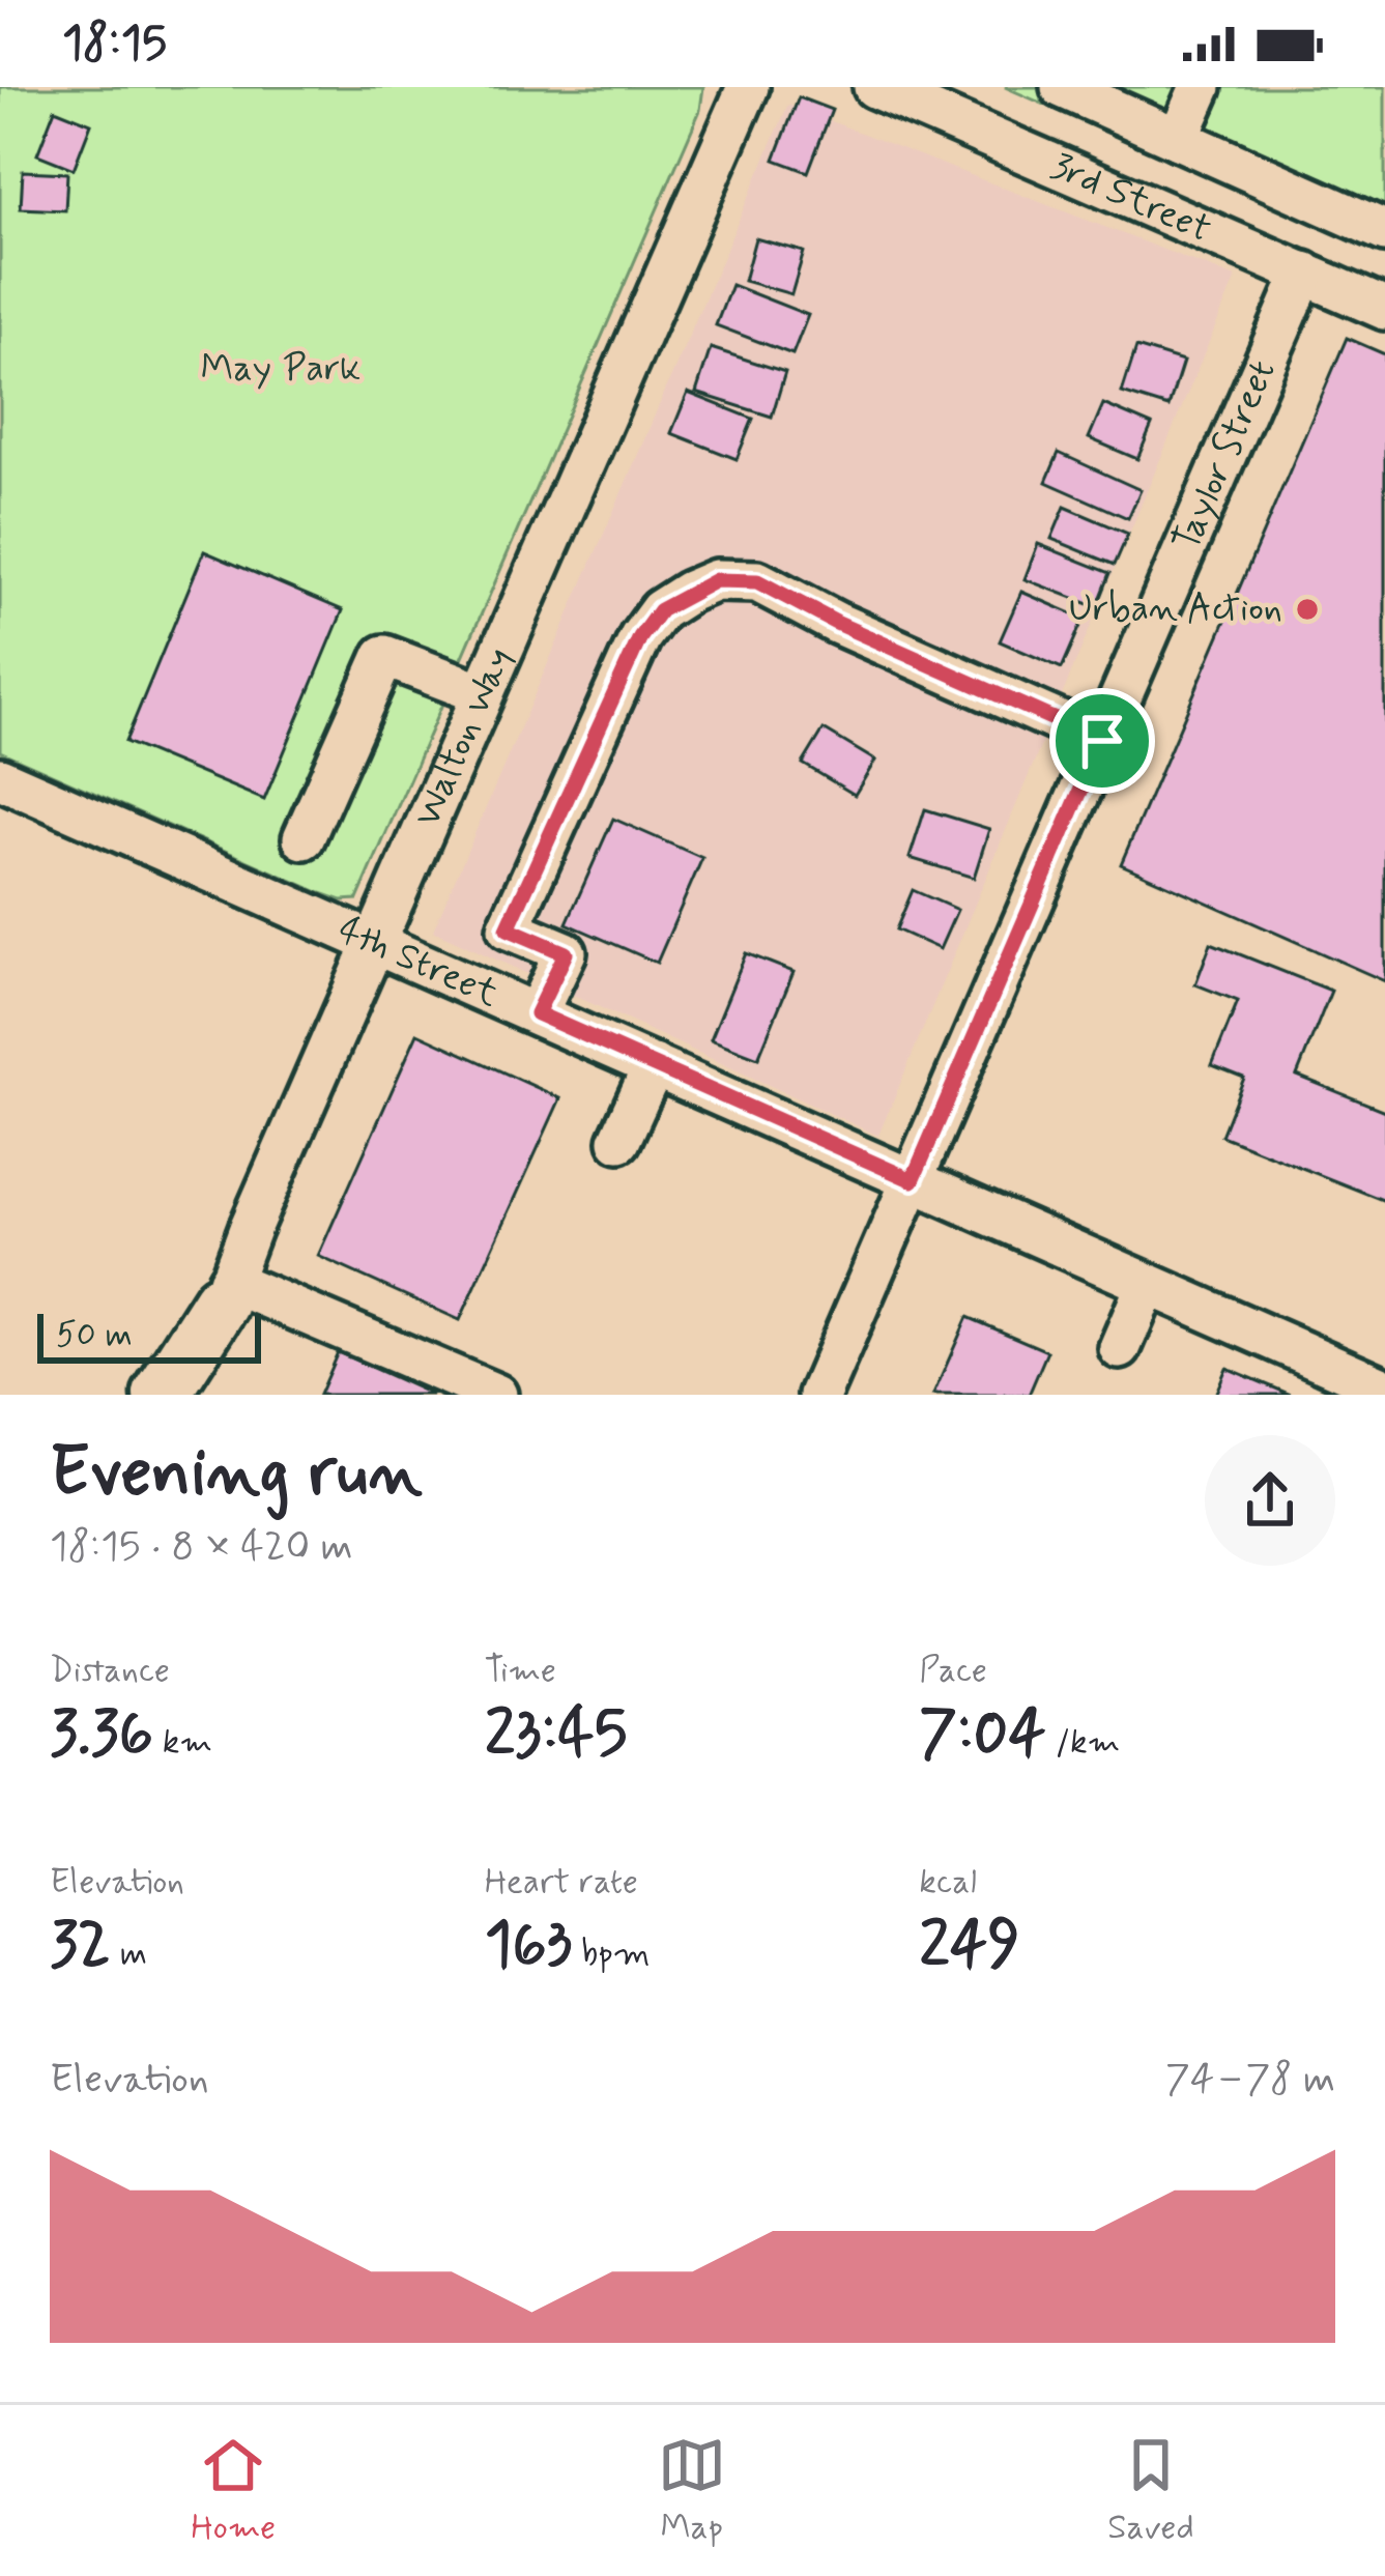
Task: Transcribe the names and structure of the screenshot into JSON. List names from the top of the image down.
{
  "streets": {
    "street": [
      "3rd Street",
      "Taylor Street",
      "Walton Way",
      "4th Street"
    ]
  },
  "crossings": [
    ["3rd Street", "Taylor Street"],
    ["Taylor Street", "4th Street"],
    ["Walton Way", "4th Street"]
  ],
  "parks": ["May Park"],
  "places": ["Urban Action"],
  "scale_bar": "50 m",
  "page": {
    "status": "18:15",
    "scale": "50 m",
    "heading": ["Evening run", "18:15 · 8 × 420 m"],
    "stats": [
      ["Distance", "3.36 km"],
      ["Time", "23:45"],
      ["Pace", "7:04 /km"],
      ["Elevation", "32 m"],
      ["Heart rate", "163 bpm"],
      ["kcal", "249"]
    ],
    "chart": ["Elevation", "74–78 m"],
    "tabs": ["Home", "Map", "Saved"]
  }
}
